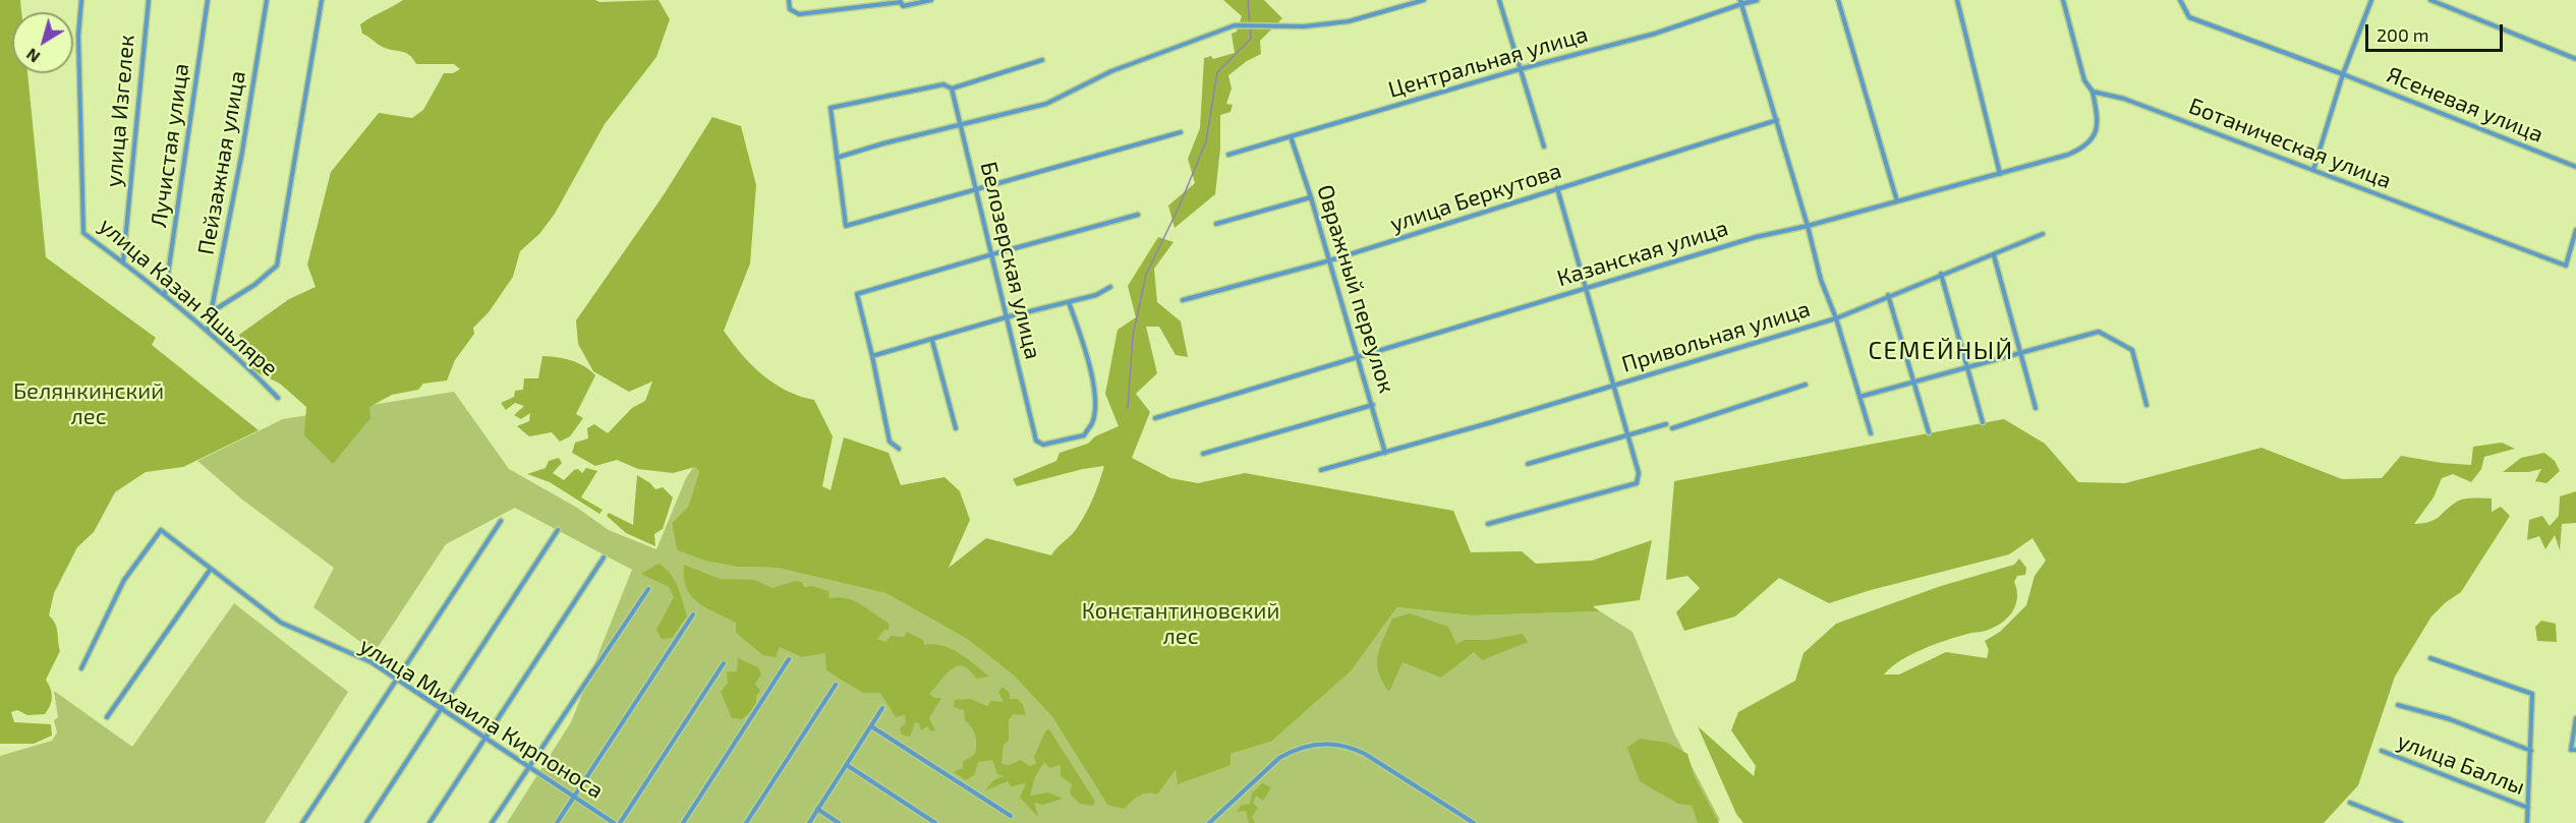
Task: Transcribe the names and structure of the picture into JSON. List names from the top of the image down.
{
  "streets": {
    "street": [
      "Центральная улица",
      "Ясеневая улица",
      "улица Изгелек",
      "Ботаническая улица",
      "Лучистая улица",
      "Пейзажная улица",
      "улица Беркутова",
      "Казанская улица",
      "Белозерская улица",
      "Овражный переулок",
      "улица Казан Яшьляре",
      "Привольная улица",
      "улица Михаила Кирпоноса",
      "улица Баллы"
    ]
  },
  "crossings": [
    ["Центральная улица", "Овражный переулок"],
    ["Центральная улица", "Привольная улица"],
    ["улица Изгелек", "улица Казан Яшьляре"],
    ["Ботаническая улица", "Казанская улица"],
    ["Лучистая улица", "улица Казан Яшьляре"],
    ["Пейзажная улица", "улица Казан Яшьляре"],
    ["улица Беркутова", "Овражный переулок"],
    ["улица Беркутова", "Привольная улица"],
    ["Казанская улица", "Овражный переулок"],
    ["Казанская улица", "Привольная улица"],
    ["Овражный переулок", "Привольная улица"]
  ],
  "districts": ["СЕМЕЙНЫЙ"],
  "parks": ["Белянкинский лес", "Константиновский лес"],
  "scale_bar": "200 m",
  "north": "bottom left"
}
